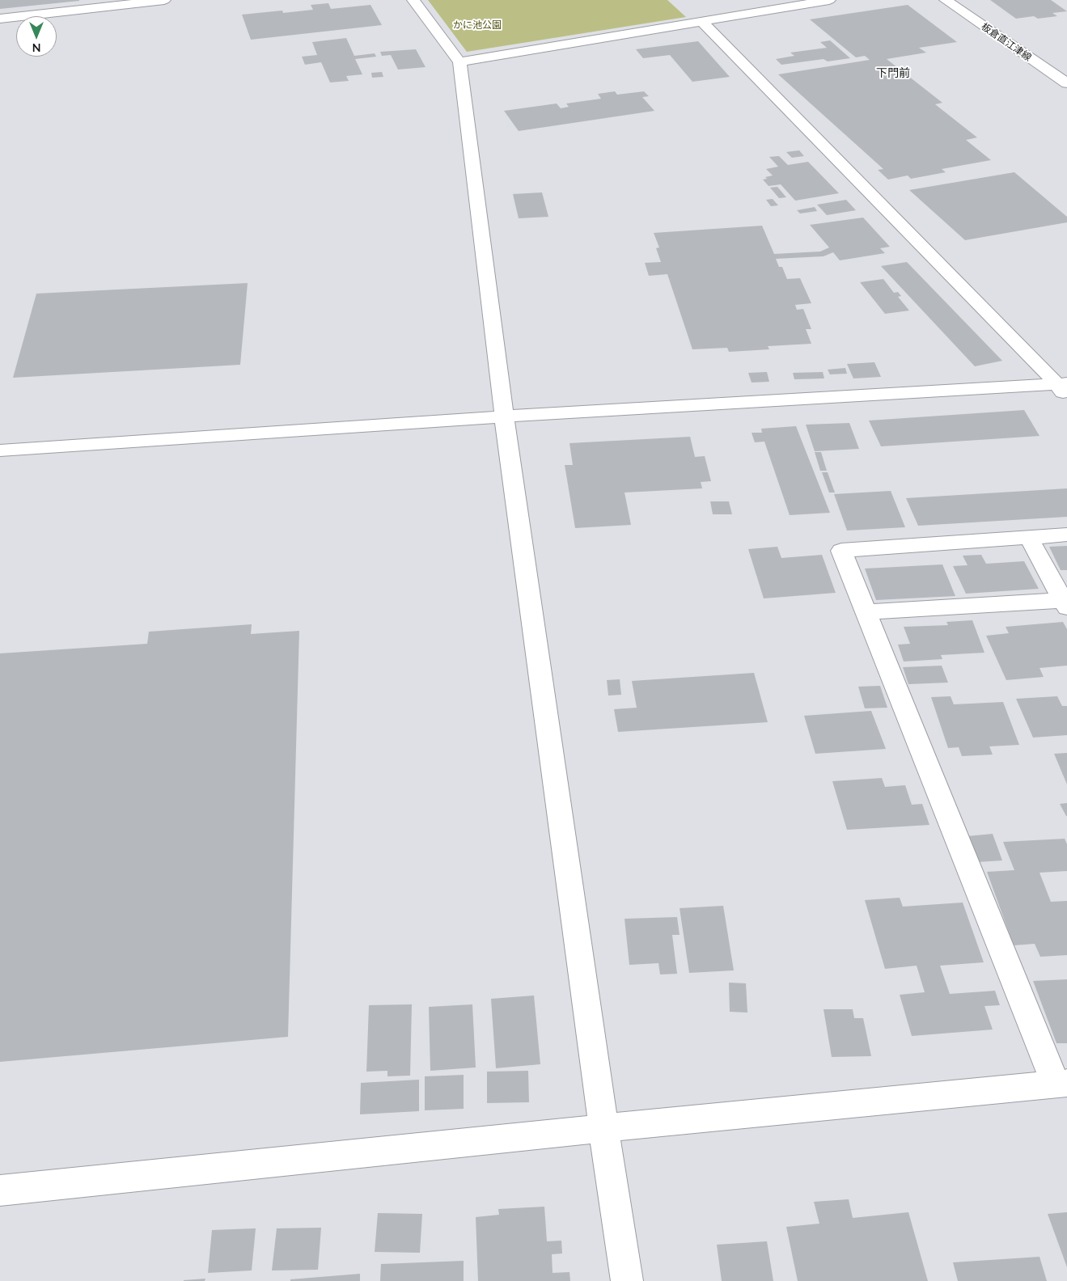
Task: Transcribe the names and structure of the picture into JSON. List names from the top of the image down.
{
  "streets": {
    "street": ["板倉直江津線"]
  },
  "districts": ["下門前"],
  "parks": ["かに池公園"],
  "north": "bottom"
}
